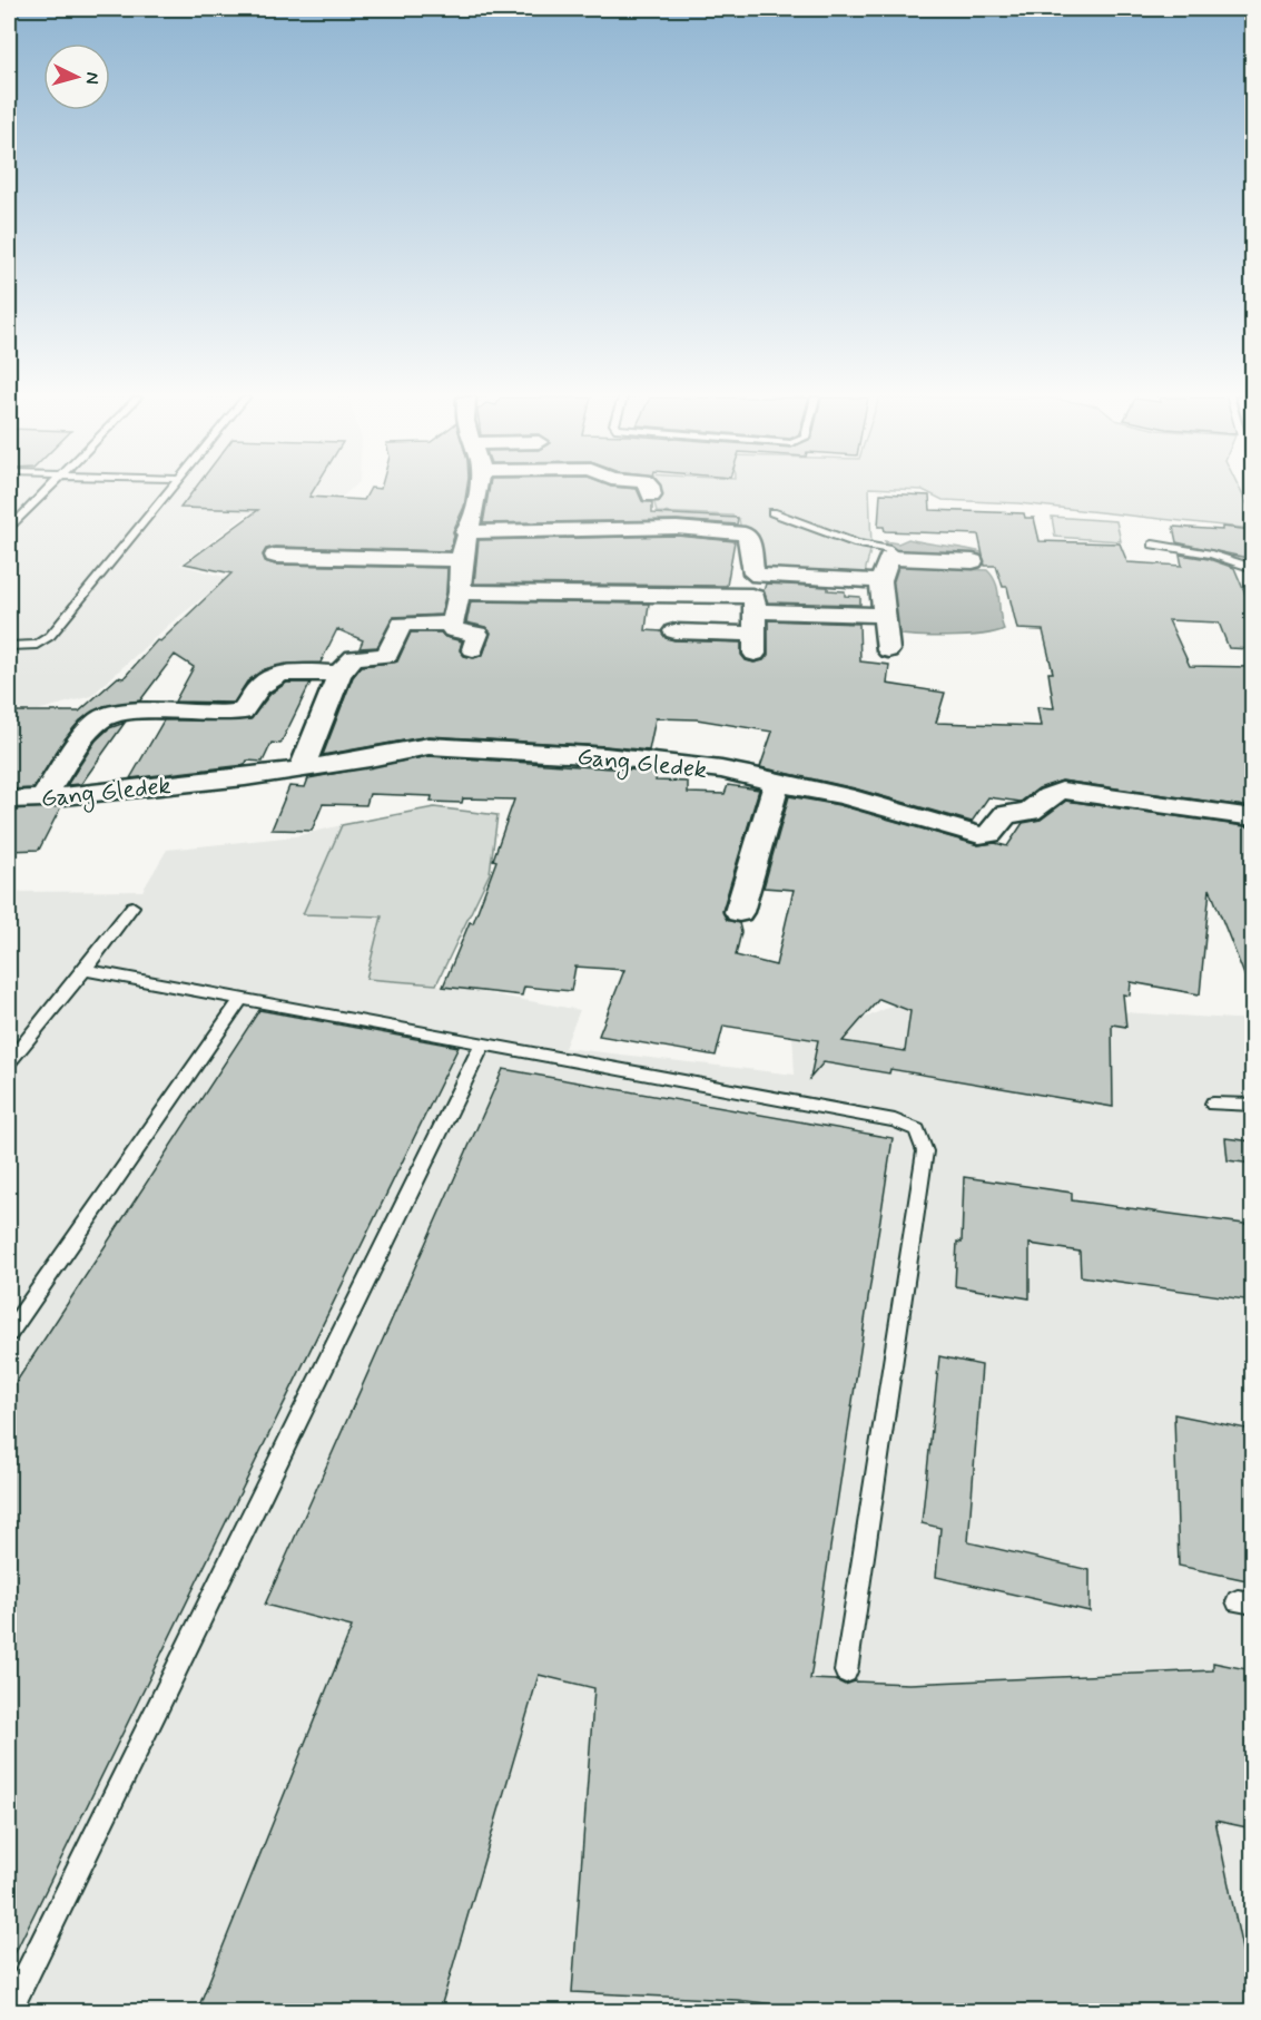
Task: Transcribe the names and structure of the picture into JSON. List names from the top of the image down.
{
  "streets": {
    "street": ["Gang Gledek"]
  },
  "north": "right"
}
